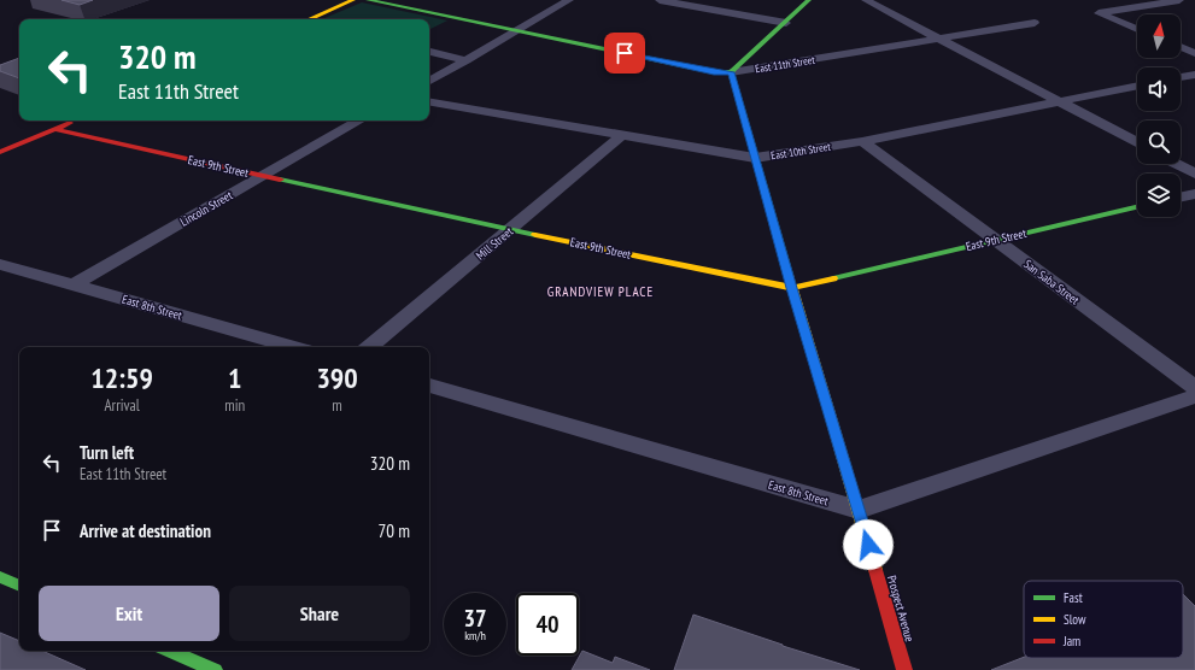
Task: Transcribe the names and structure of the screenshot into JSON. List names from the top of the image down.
{
  "streets": {
    "street": [
      "East 11th Street",
      "East 10th Street",
      "East 9th Street",
      "Lincoln Street",
      "Mill Street",
      "San Saba Street",
      "East 8th Street",
      "Prospect Avenue"
    ]
  },
  "crossings": [
    ["East 11th Street", "Prospect Avenue"],
    ["East 10th Street", "Mill Street"],
    ["East 10th Street", "San Saba Street"],
    ["East 10th Street", "Prospect Avenue"],
    ["East 9th Street", "Lincoln Street"],
    ["East 9th Street", "Mill Street"],
    ["East 9th Street", "San Saba Street"],
    ["East 9th Street", "Prospect Avenue"],
    ["Lincoln Street", "East 8th Street"],
    ["East 8th Street", "Prospect Avenue"]
  ],
  "districts": ["GRANDVIEW PLACE"],
  "legend": ["Fast", "Slow", "Jam"],
  "north": "top",
  "page": {
    "turn": ["320 m", "East 11th Street"],
    "eta": [
      "12:59",
      "Arrival",
      "1",
      "min",
      "390",
      "m"
    ],
    "list": [
      {
        "name": "Turn left",
        "note": "East 11th Street",
        "value": "320 m"
      },
      {
        "name": "Arrive at destination",
        "value": "70 m"
      }
    ],
    "buttons": ["Exit", "Share"],
    "speed": "37 km/h",
    "limit": "40"
  }
}
